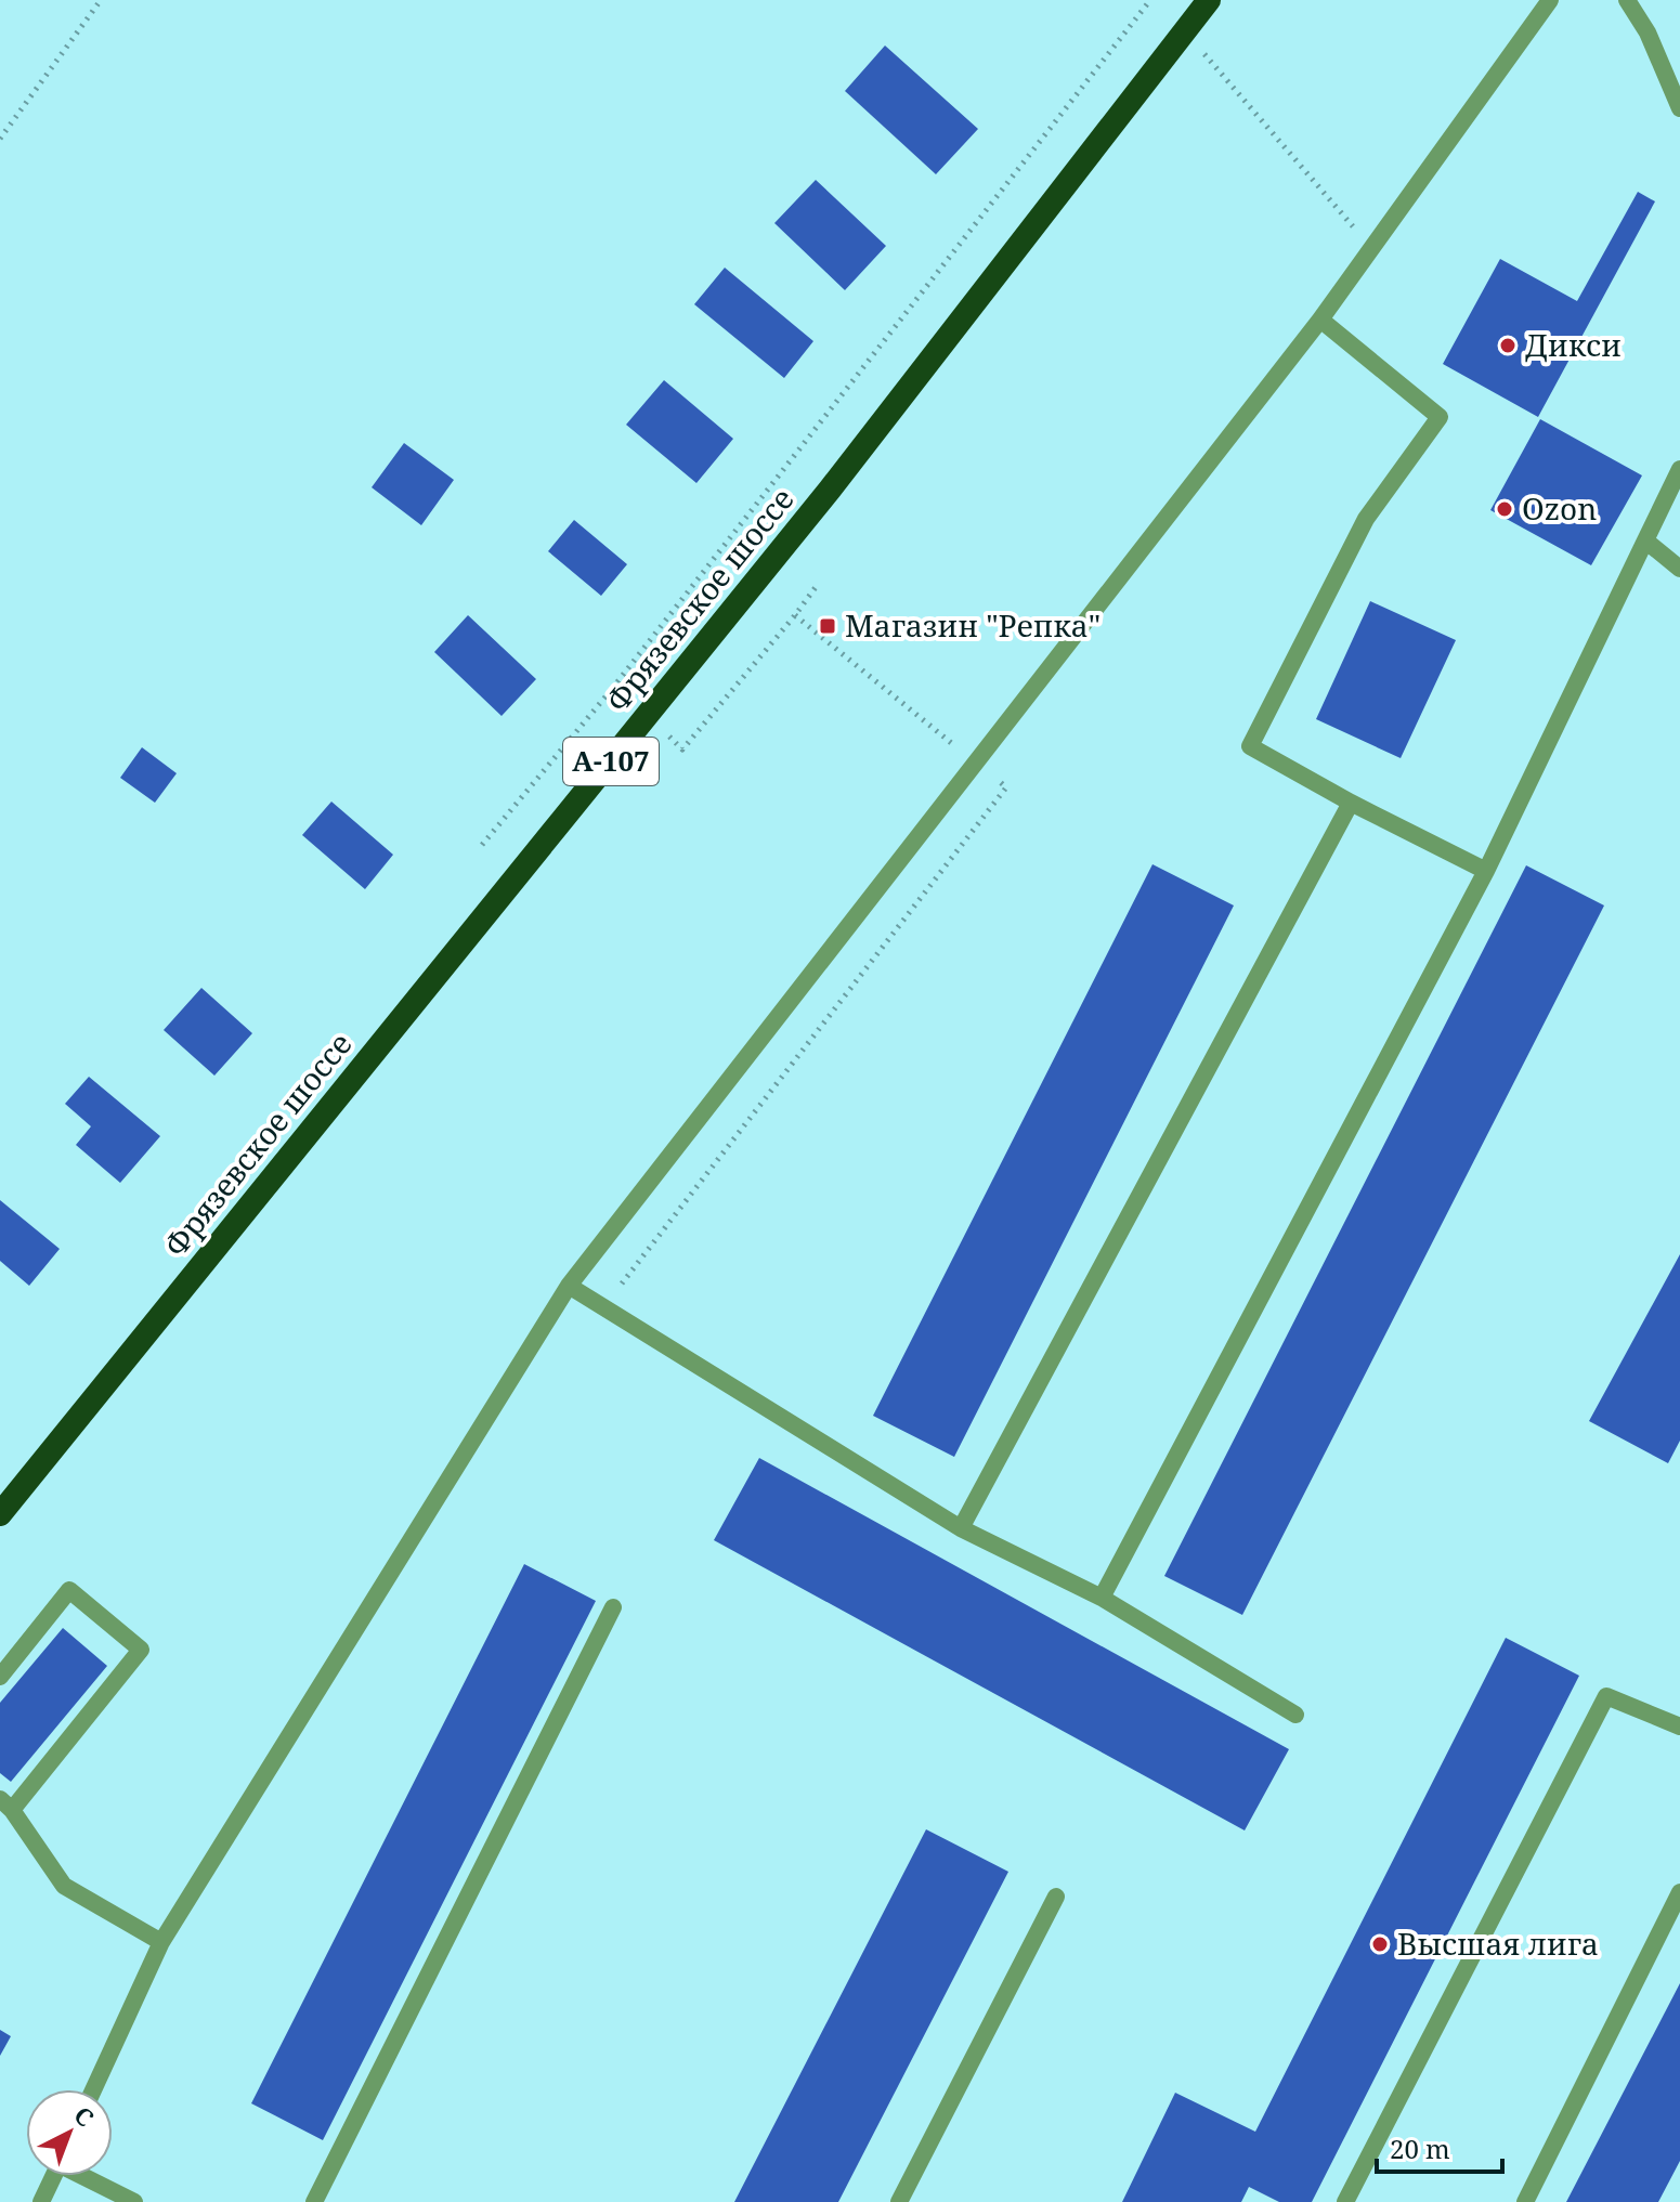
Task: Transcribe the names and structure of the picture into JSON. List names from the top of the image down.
{
  "streets": {
    "highway": ["Фрязевское шоссе", "А-107"]
  },
  "places": {
    "other": ["Дикси", "Ozon", "Высшая лига"],
    "transit": ["Магазин \"Репка\""]
  },
  "scale_bar": "20 m",
  "north": "top right"
}
